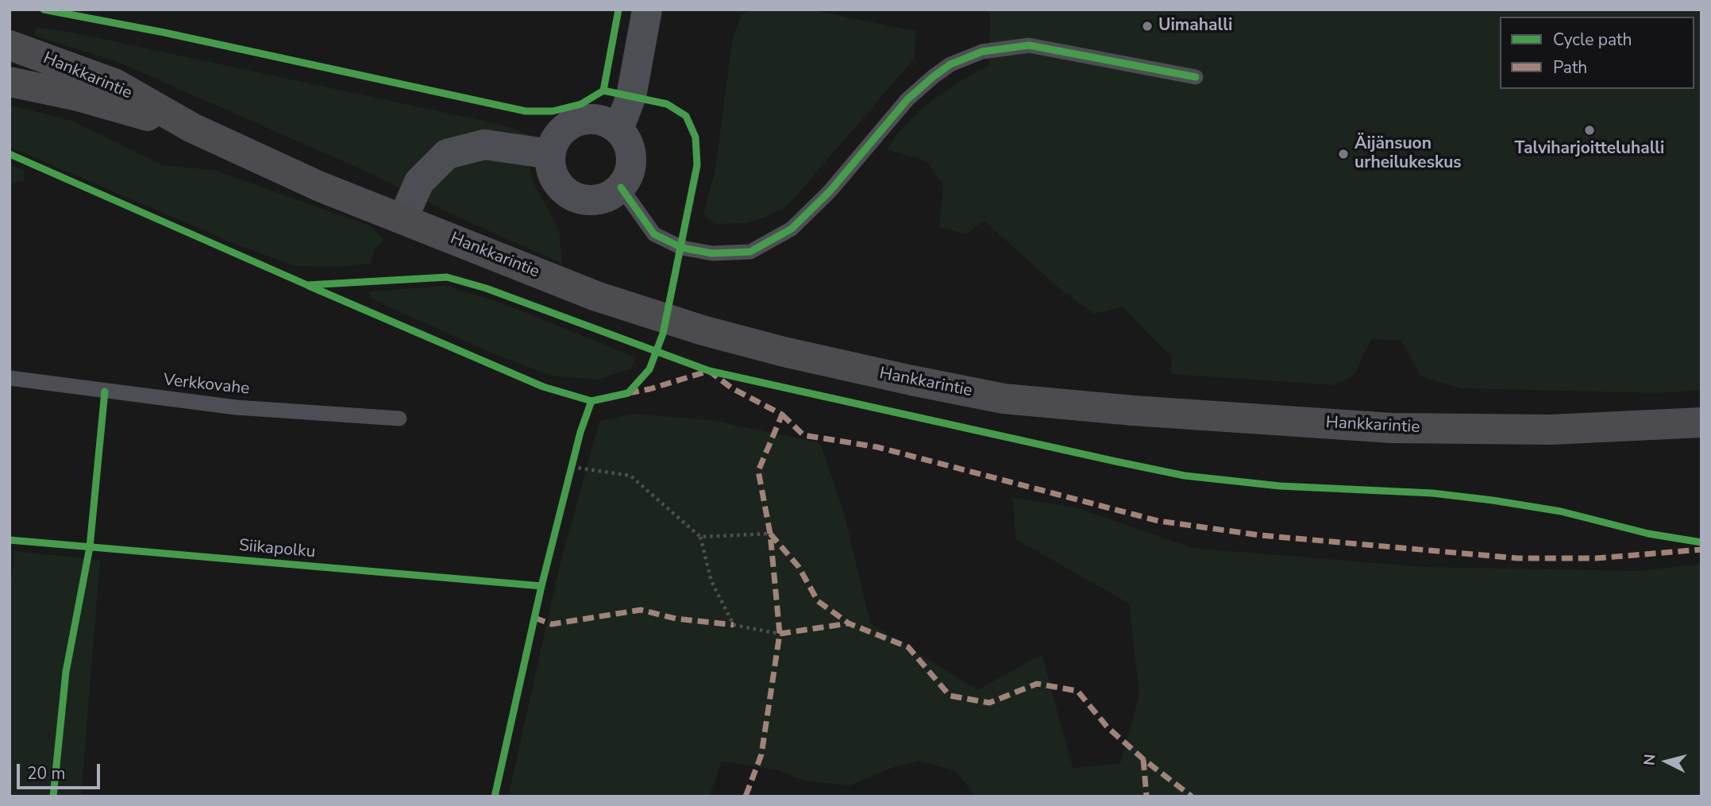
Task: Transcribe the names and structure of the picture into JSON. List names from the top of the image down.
{
  "streets": {
    "main road": ["Hankkarintie"],
    "lane": ["Verkkovahe"],
    "cycle path": ["Siikapolku"]
  },
  "places": ["Uimahalli", "Talviharjoitteluhalli", "Äijänsuon urheilukeskus"],
  "legend": ["Cycle path", "Path"],
  "scale_bar": "20 m",
  "north": "left"
}
